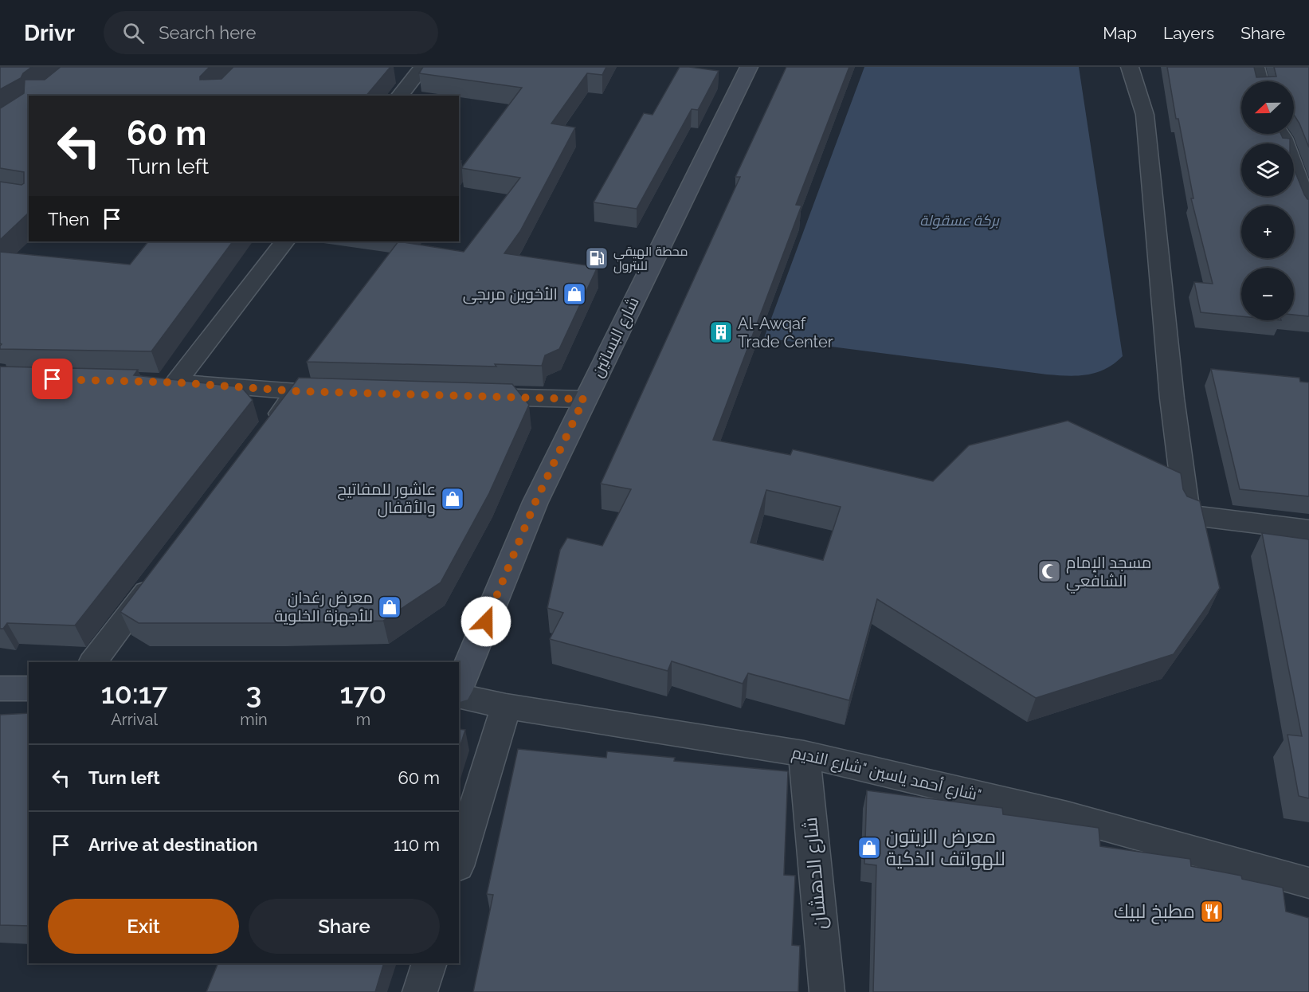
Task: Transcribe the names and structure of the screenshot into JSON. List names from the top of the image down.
{
  "streets": {
    "main road": ["شارع البساتين"],
    "street": ["شارع أحمد ياسين \"شارع النديم\"", "شارع الدهشان"]
  },
  "crossings": [
    ["شارع أحمد ياسين \"شارع النديم\"", "شارع الدهشان"]
  ],
  "water": ["بركة عسقولة"],
  "places": {
    "fuel station": ["محطة الهيقي للبترول"],
    "shop": [
      "الأخوين مرىجى",
      "عاشور للمفاتيح والأقفال",
      "معرض رغدان للأجهزة الخلوية",
      "معرض الزيتون للهواتف الذكية"
    ],
    "building": ["Al-Awqaf Trade Center"],
    "mosque": ["مسجد الإمام الشافعي"],
    "restaurant": ["مطبخ لبيك"]
  },
  "north": "left",
  "page": {
    "header": "Drivr",
    "search": "Search here",
    "nav": ["Map", "Layers", "Share"],
    "map_buttons": ["+", "−"],
    "turn": ["60 m", "Turn left"],
    "then": "Then",
    "eta": [
      "10:17",
      "Arrival",
      "3",
      "min",
      "170",
      "m"
    ],
    "list": [
      {
        "name": "Turn left",
        "value": "60 m"
      },
      {
        "name": "Arrive at destination",
        "value": "110 m"
      }
    ],
    "buttons": ["Exit", "Share"]
  }
}
